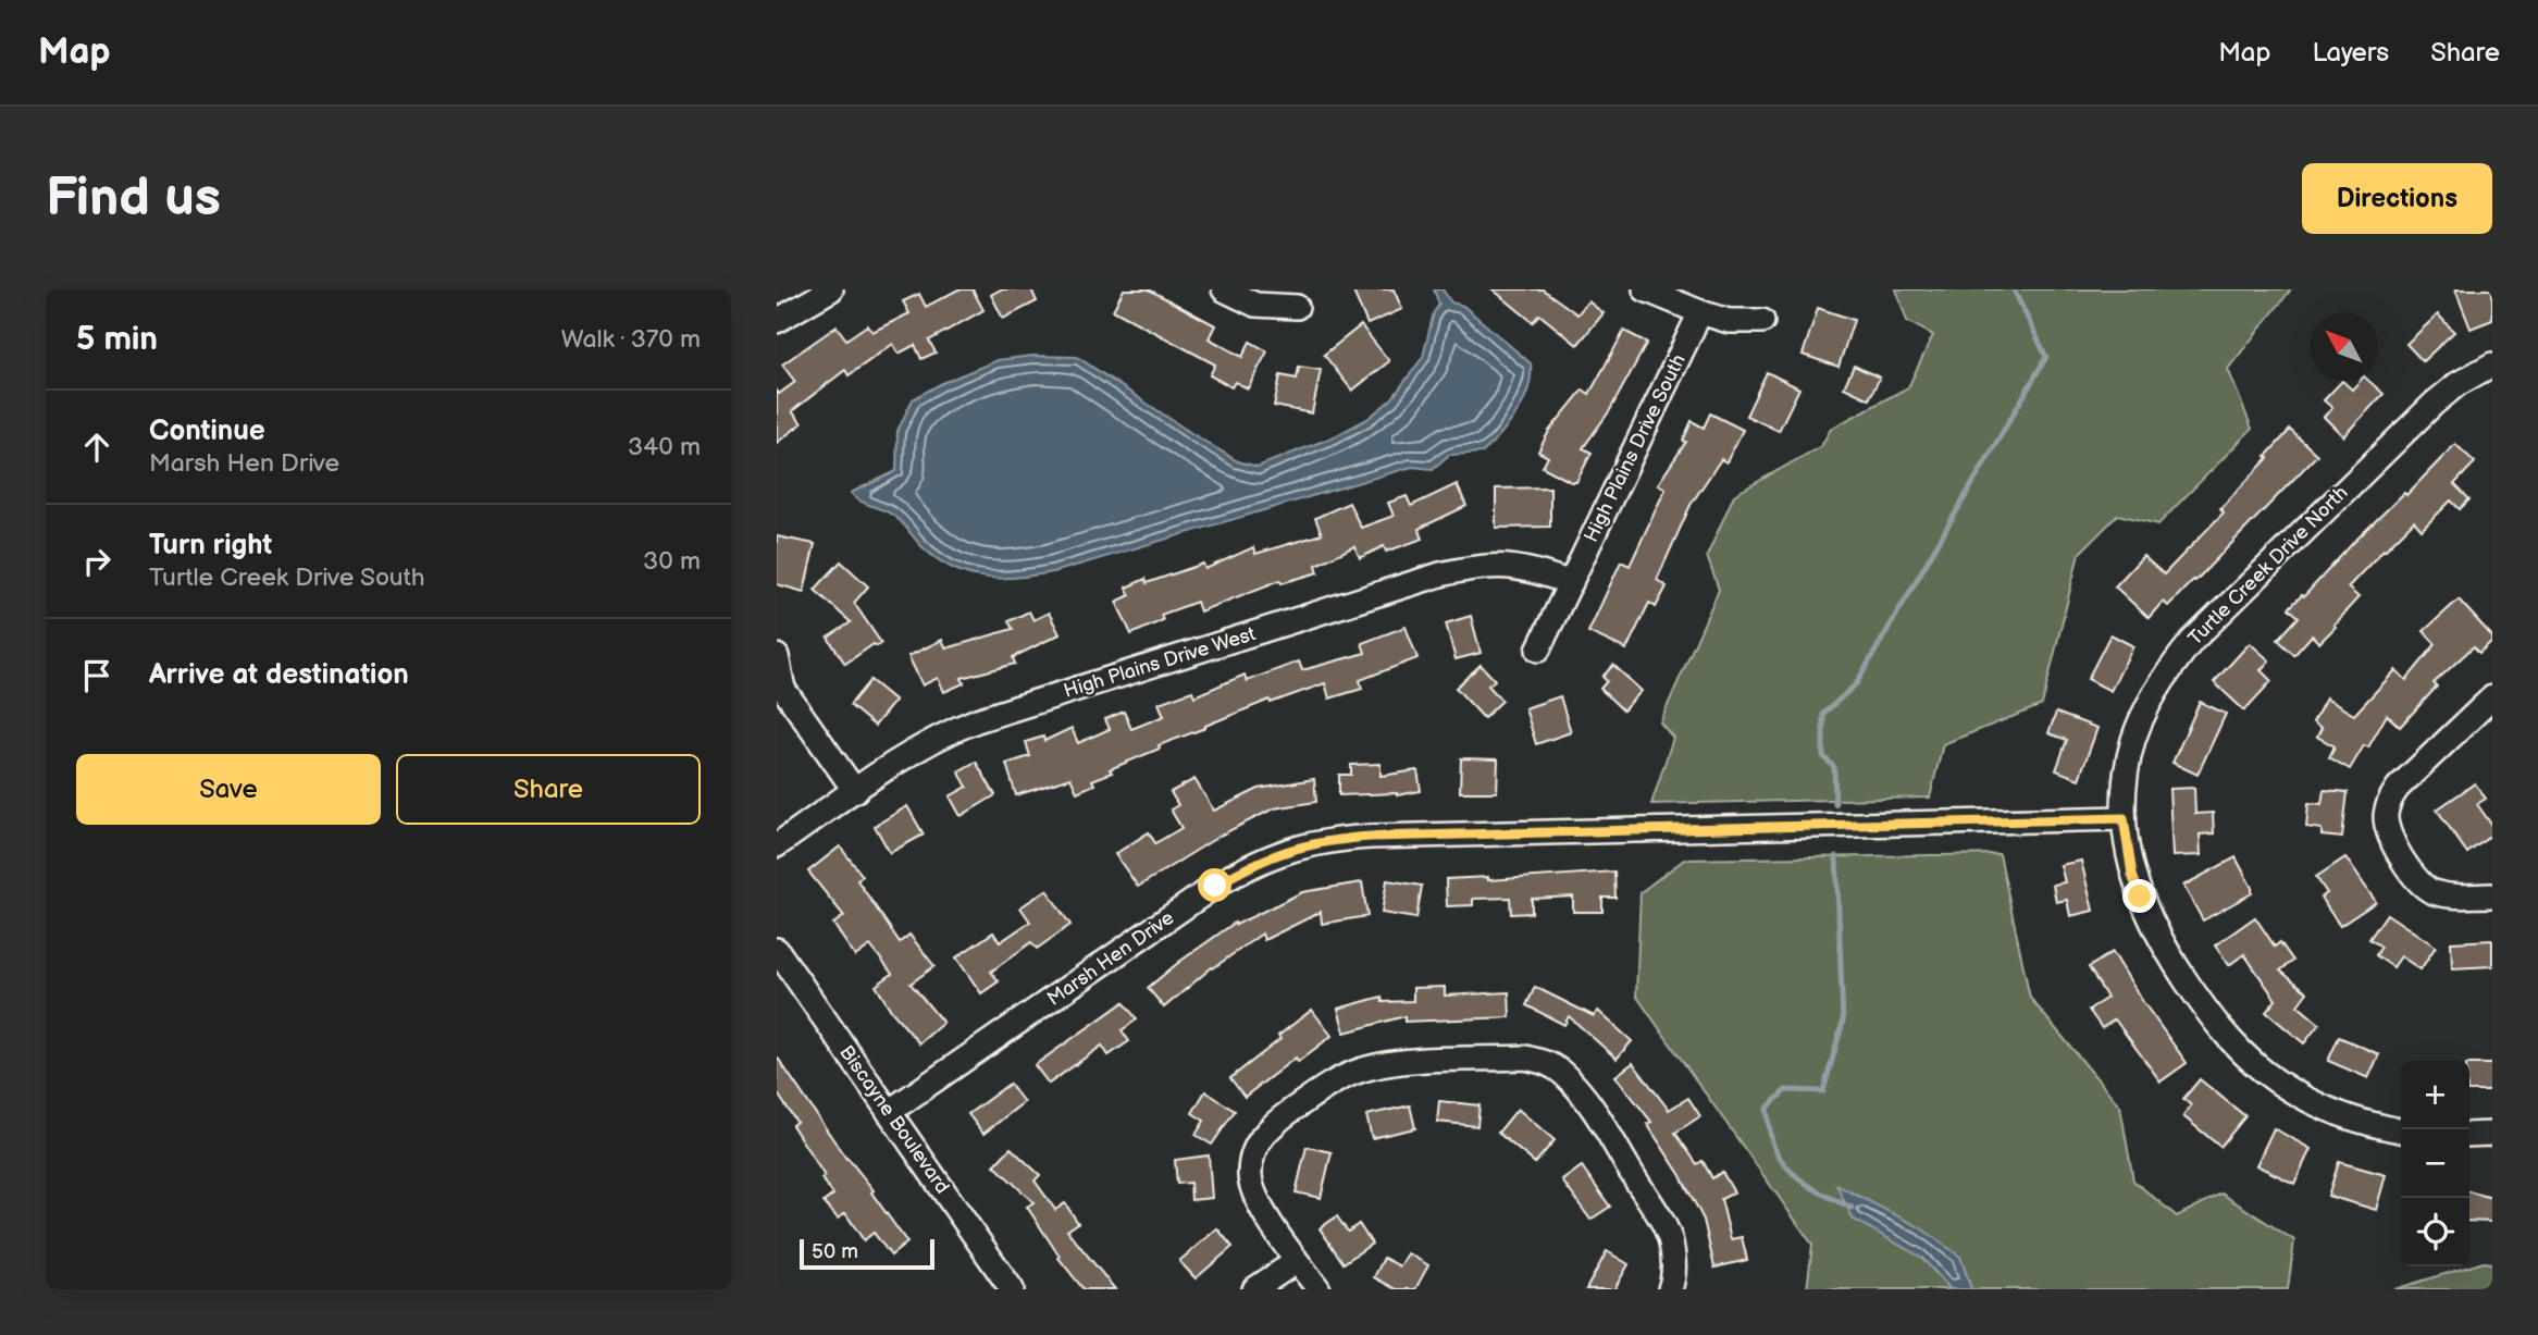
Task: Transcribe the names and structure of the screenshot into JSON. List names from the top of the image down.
{
  "streets": {
    "street": [
      "High Plains Drive South",
      "Turtle Creek Drive North",
      "High Plains Drive West",
      "Marsh Hen Drive",
      "Biscayne Boulevard"
    ]
  },
  "crossings": [
    ["High Plains Drive South", "High Plains Drive West"],
    ["Turtle Creek Drive North", "Marsh Hen Drive"],
    ["Marsh Hen Drive", "Biscayne Boulevard"]
  ],
  "scale_bar": "50 m",
  "north": "top left",
  "page": {
    "header": "Map",
    "nav": ["Map", "Layers", "Share"],
    "buttons": [
      "Directions",
      ["Save", "Share"]
    ],
    "title": "Find us",
    "heading": ["5 min", "Walk · 370 m"],
    "list": [
      ["Continue", "Marsh Hen Drive", "340 m"],
      ["Turn right", "Turtle Creek Drive South", "30 m"],
      "Arrive at destination"
    ],
    "map_buttons": ["+", "−"],
    "scale": "50 m"
  }
}
